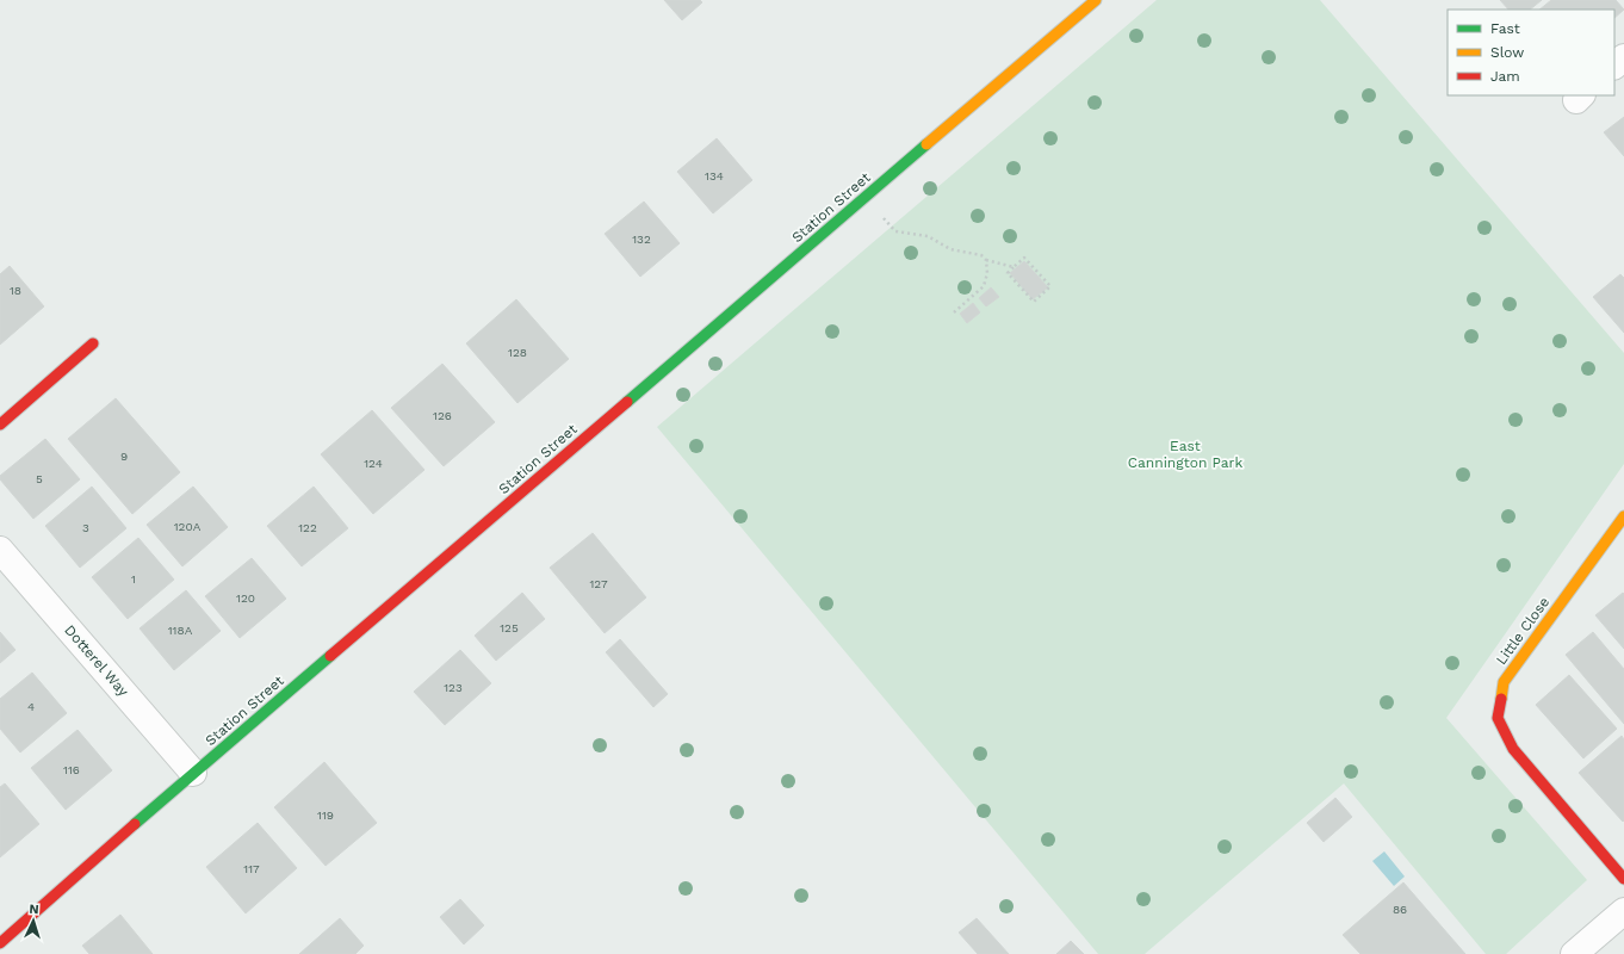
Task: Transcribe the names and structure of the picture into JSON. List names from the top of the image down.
{
  "streets": {
    "street": ["Station Street", "Little Close", "Dotterel Way"]
  },
  "crossings": [
    ["Station Street", "Dotterel Way"]
  ],
  "parks": ["East Cannington Park"],
  "house_numbers": [
    "134",
    "132",
    "18",
    "128",
    "126",
    "9",
    "124",
    "5",
    "120A",
    "3",
    "122",
    "1",
    "127",
    "120",
    "125",
    "118A",
    "123",
    "4",
    "116",
    "119",
    "117",
    "86"
  ],
  "legend": ["Fast", "Slow", "Jam"],
  "north": "top"
}
